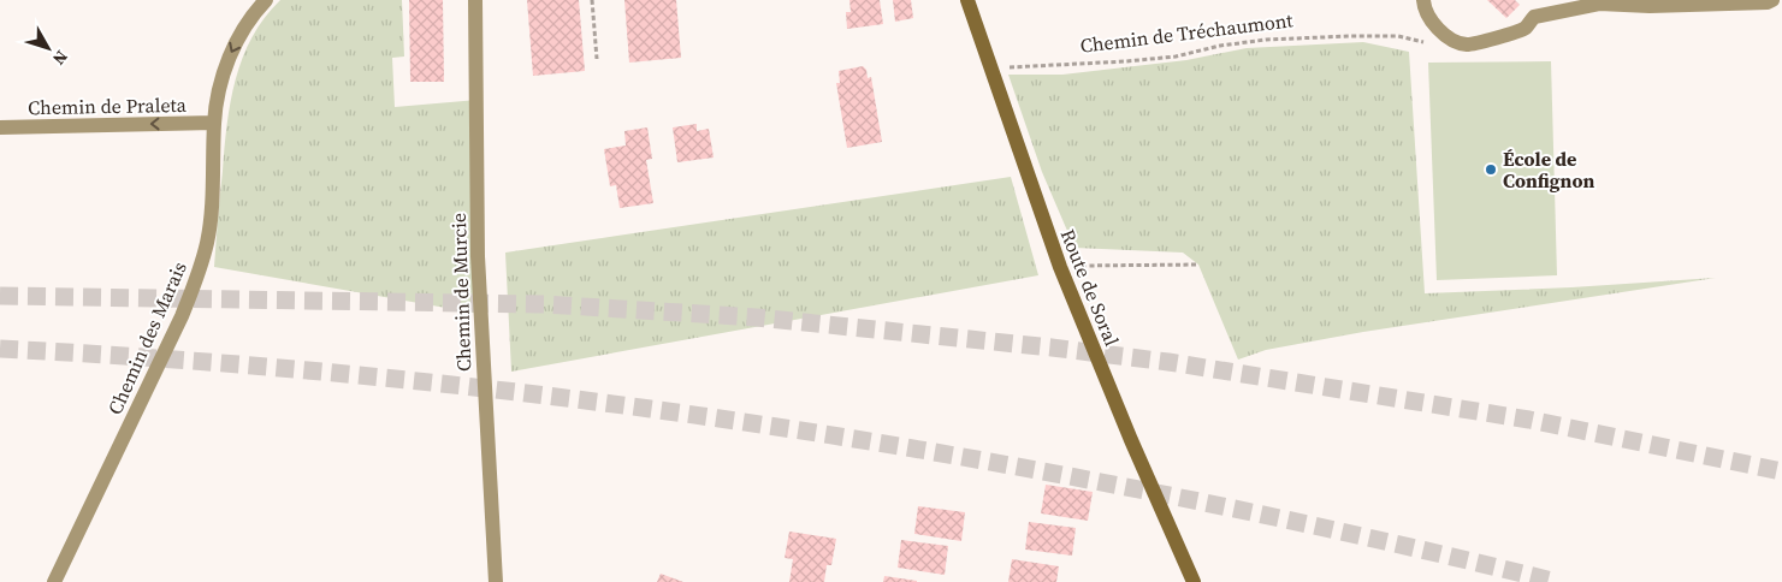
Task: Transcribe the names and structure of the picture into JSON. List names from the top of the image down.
{
  "streets": {
    "street": [
      "Chemin de Praleta",
      "Route de Soral",
      "Chemin de Murcie",
      "Chemin des Marais"
    ],
    "path": ["Chemin de Tréchaumont"]
  },
  "crossings": [
    ["Chemin de Tréchaumont", "Route de Soral"],
    ["Chemin de Praleta", "Chemin des Marais"]
  ],
  "one_way": ["Chemin de Praleta"],
  "places": ["École de Confignon"],
  "north": "bottom right"
}
